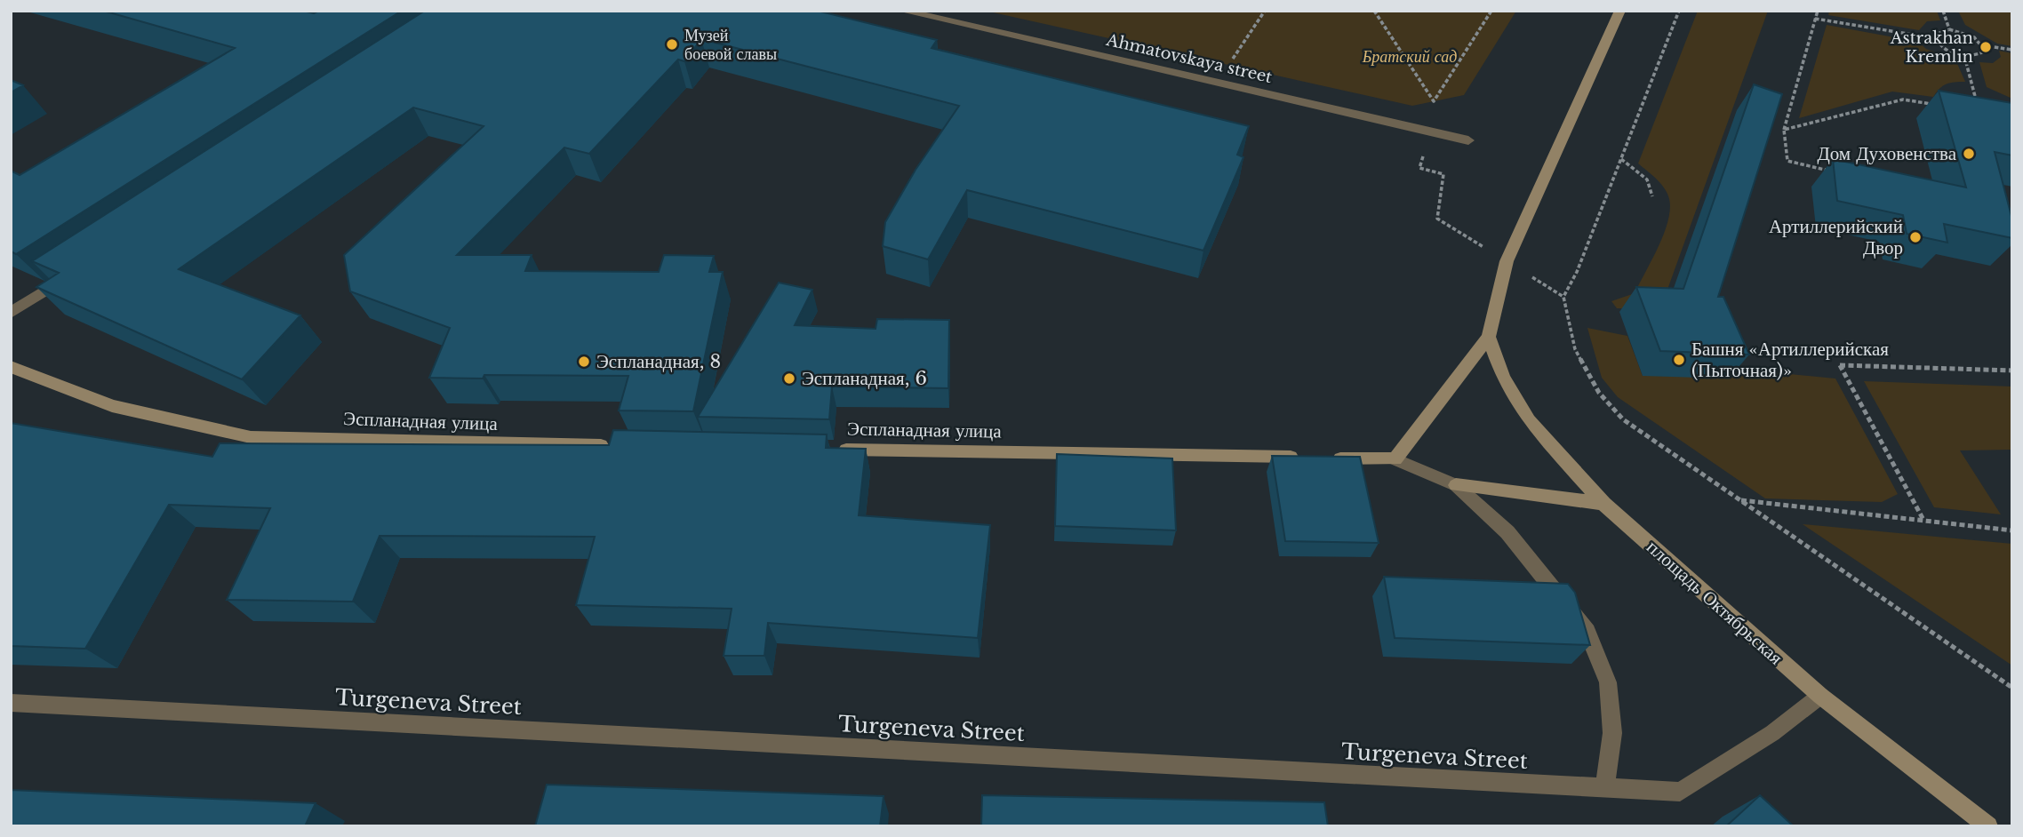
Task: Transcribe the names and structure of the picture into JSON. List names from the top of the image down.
{
  "streets": {
    "street": [
      "Ahmatovskaya street",
      "Эспланадная улица",
      "площадь Октябрьская",
      "Turgeneva Street"
    ]
  },
  "crossings": [
    ["площадь Октябрьская", "Turgeneva Street"]
  ],
  "parks": ["Братский сад"],
  "places": [
    "Музей боевой славы",
    "Astrakhan Kremlin",
    "Дом Духовенства",
    "Артиллерийский Двор",
    "Башня «Артиллерийская (Пыточная)»",
    "Эспланадная, 8",
    "Эспланадная, 6"
  ]
}
